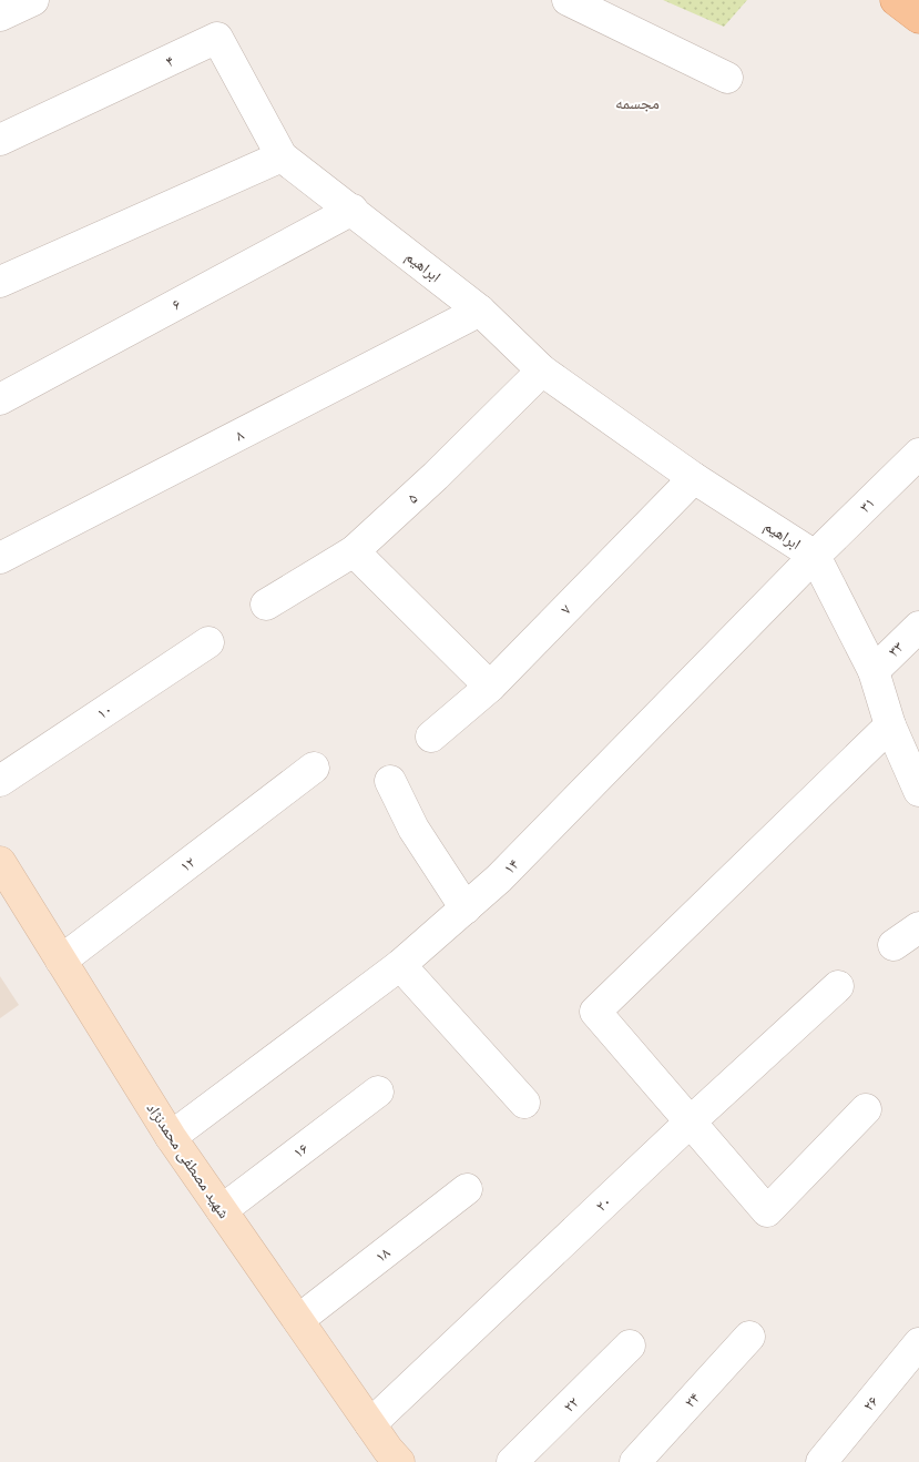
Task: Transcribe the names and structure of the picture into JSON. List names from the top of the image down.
{
  "streets": {
    "main road": ["شهید مصطفی محمدنژاد"],
    "street": [
      "۴",
      "ابراهیم",
      "۶",
      "۸",
      "۵",
      "۳۱",
      "۷",
      "۳۳",
      "۱۰",
      "۱۲",
      "۱۴",
      "۱۶",
      "۲۰",
      "۱۸",
      "۲۴",
      "۲۶",
      "۲۲"
    ]
  },
  "crossings": [
    ["۴", "ابراهیم"],
    ["ابراهیم", "۶"],
    ["ابراهیم", "۸"],
    ["ابراهیم", "۵"],
    ["ابراهیم", "۳۱"],
    ["ابراهیم", "۷"],
    ["ابراهیم", "۱۴"],
    ["۳۱", "۱۴"],
    ["۱۲", "شهید مصطفی محمدنژاد"],
    ["۱۴", "شهید مصطفی محمدنژاد"],
    ["۱۶", "شهید مصطفی محمدنژاد"],
    ["شهید مصطفی محمدنژاد", "۲۰"],
    ["شهید مصطفی محمدنژاد", "۱۸"]
  ],
  "districts": ["مجسمه"]
}
